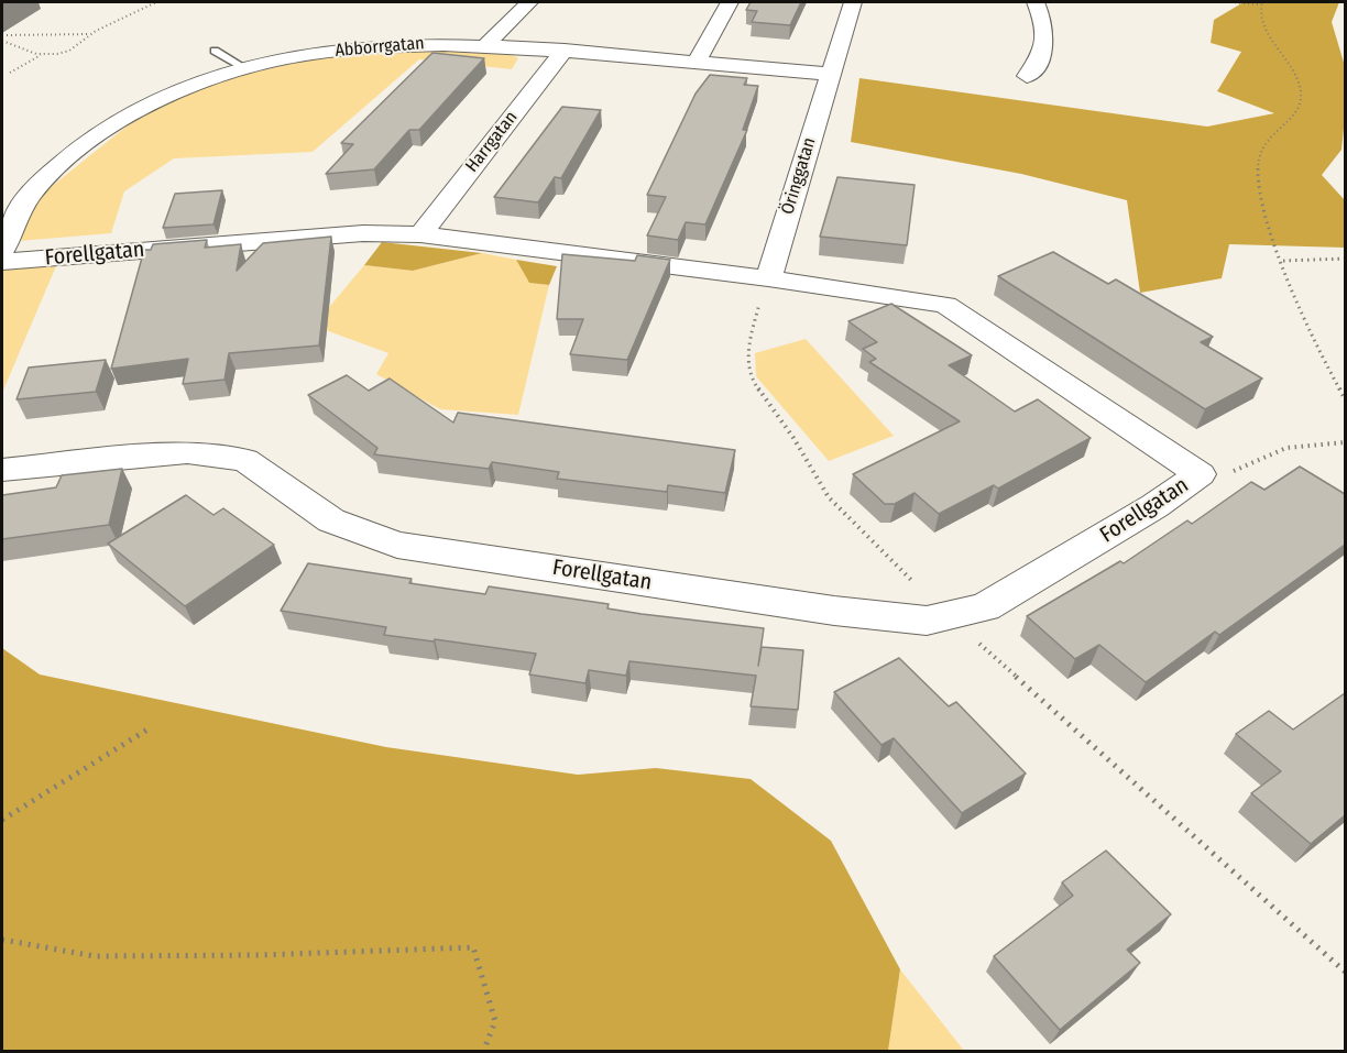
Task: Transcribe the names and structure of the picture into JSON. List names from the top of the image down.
{
  "streets": {
    "street": [
      "Abborrgatan",
      "Harrgatan",
      "Öringgatan",
      "Forellgatan"
    ]
  },
  "crossings": [
    ["Abborrgatan", "Harrgatan"],
    ["Abborrgatan", "Öringgatan"],
    ["Harrgatan", "Forellgatan"],
    ["Öringgatan", "Forellgatan"]
  ]
}
